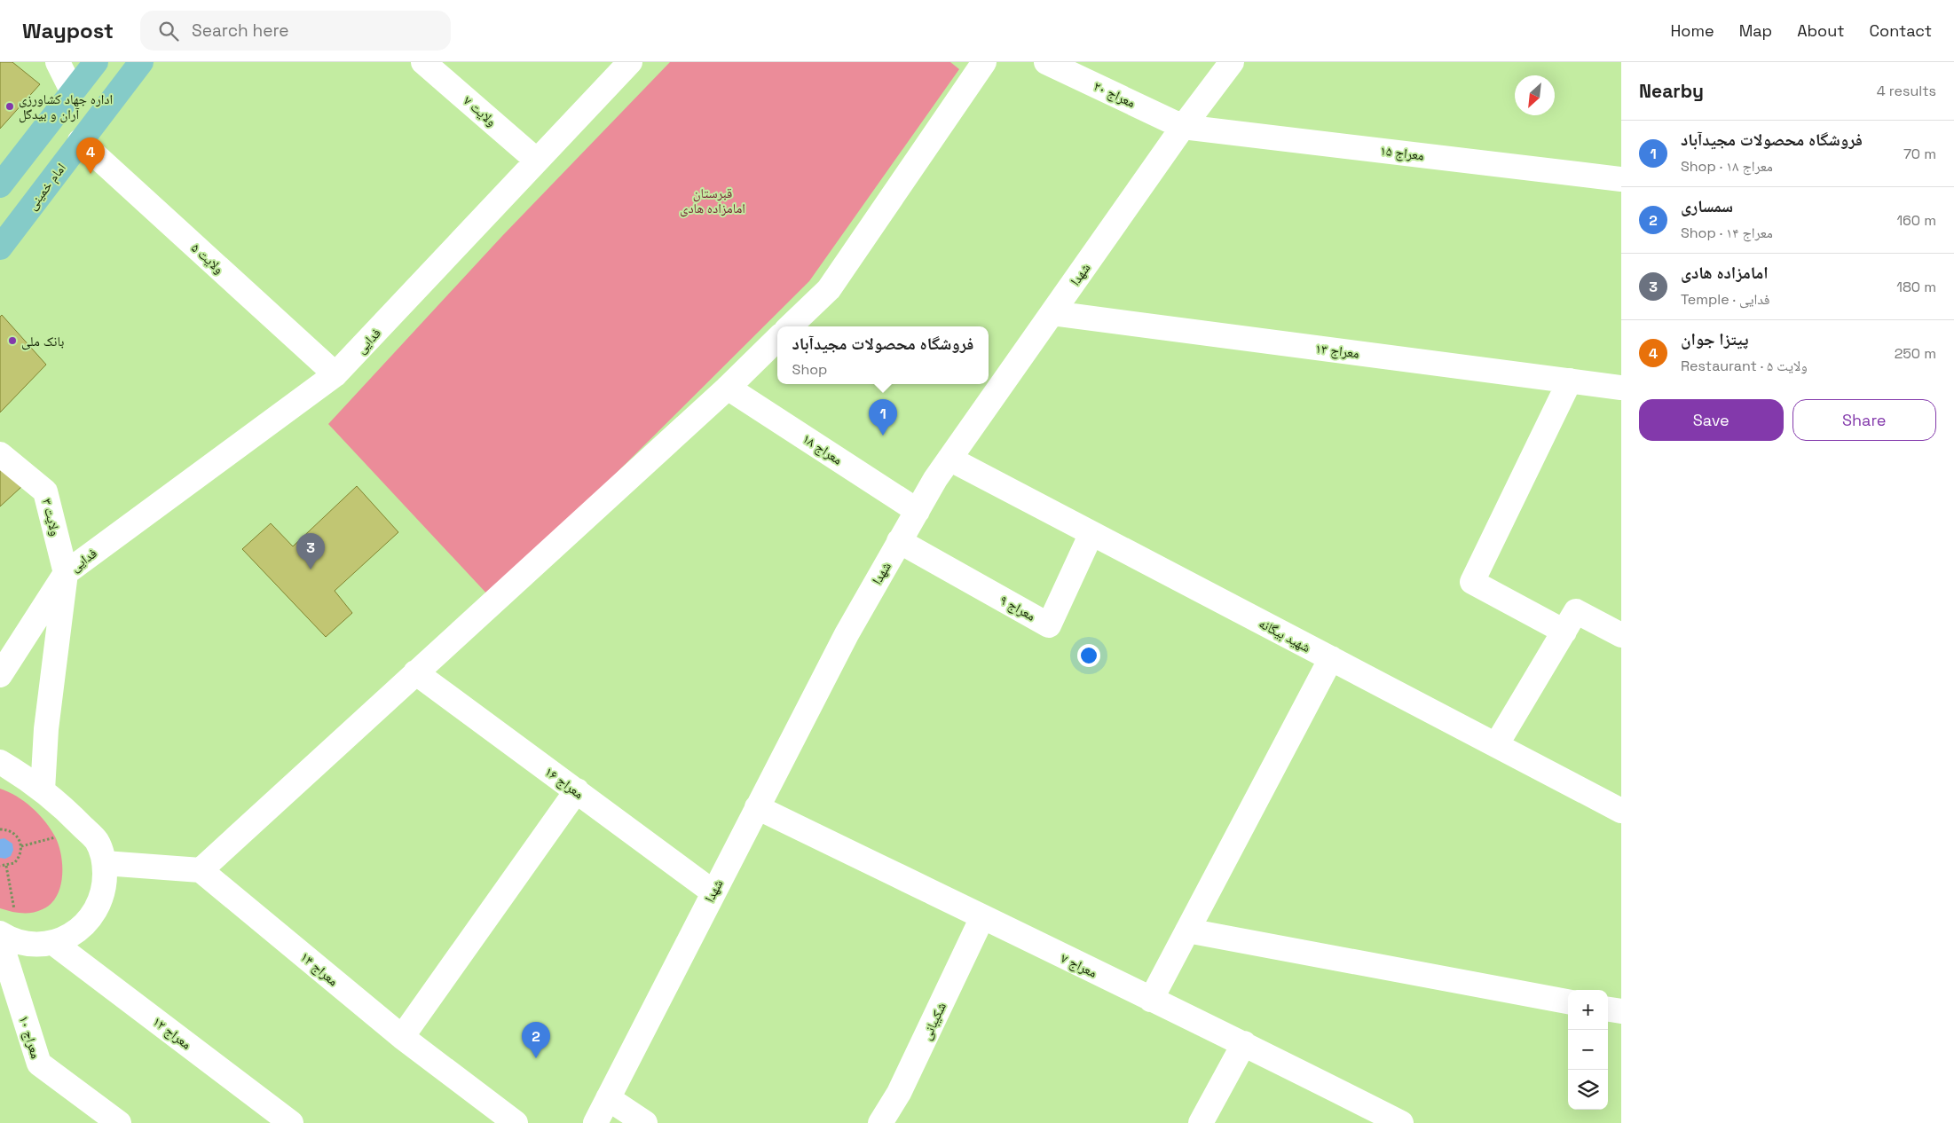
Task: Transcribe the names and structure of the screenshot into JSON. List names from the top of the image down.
{
  "streets": {
    "main road": ["امام خمینی"],
    "street": [
      "معراج ۲۰",
      "ولایت ۷",
      "معراج ۱۵",
      "ولایت ۵",
      "شهدا",
      "فدایی",
      "معراج ۱۳",
      "معراج ۱۸",
      "ولایت ۳",
      "معراج ۹",
      "شهید بیگانه",
      "معراج ۱۶",
      "معراج ۷",
      "معراج ۱۴",
      "شکیبانی",
      "معراج ۱۲",
      "معراج ۱۰"
    ]
  },
  "crossings": [
    ["معراج ۲۰", "معراج ۱۵"],
    ["معراج ۲۰", "شهدا"],
    ["ولایت ۷", "فدایی"],
    ["معراج ۱۵", "شهدا"],
    ["امام خمینی", "ولایت ۵"],
    ["ولایت ۵", "فدایی"],
    ["شهدا", "معراج ۱۳"],
    ["شهدا", "معراج ۱۸"],
    ["شهدا", "معراج ۹"],
    ["شهدا", "شهید بیگانه"],
    ["شهدا", "معراج ۱۶"],
    ["شهدا", "معراج ۷"],
    ["فدایی", "ولایت ۳"],
    ["معراج ۹", "شهید بیگانه"],
    ["معراج ۷", "شکیبانی"]
  ],
  "parks": ["قبرستان امامزاده هادی"],
  "places": ["اداره جهاد کشاورزی آران و بیدگل", "بانک ملی"],
  "north": "bottom left",
  "page": {
    "header": "Waypost",
    "search": "Search here",
    "nav": [
      "Home",
      "Map",
      "About",
      "Contact"
    ],
    "heading": ["Nearby", "4 results"],
    "list": [
      {
        "mark": "1",
        "name": "فروشگاه محصولات مجیدآباد",
        "note": "Shop · معراج ۱۸",
        "value": "70 m"
      },
      {
        "mark": "2",
        "name": "سمساری",
        "note": "Shop · معراج ۱۴",
        "value": "160 m"
      },
      {
        "mark": "3",
        "name": "امامزاده هادی",
        "note": "Temple · فدایی",
        "value": "180 m"
      },
      {
        "mark": "4",
        "name": "پیتزا جوان",
        "note": "Restaurant · ولایت ۵",
        "value": "250 m"
      }
    ],
    "pins": [
      "4",
      "1",
      "3",
      "2"
    ],
    "popup": ["فروشگاه محصولات مجیدآباد", "Shop"],
    "buttons": ["Save", "Share"],
    "map_buttons": ["+", "−"]
  }
}
